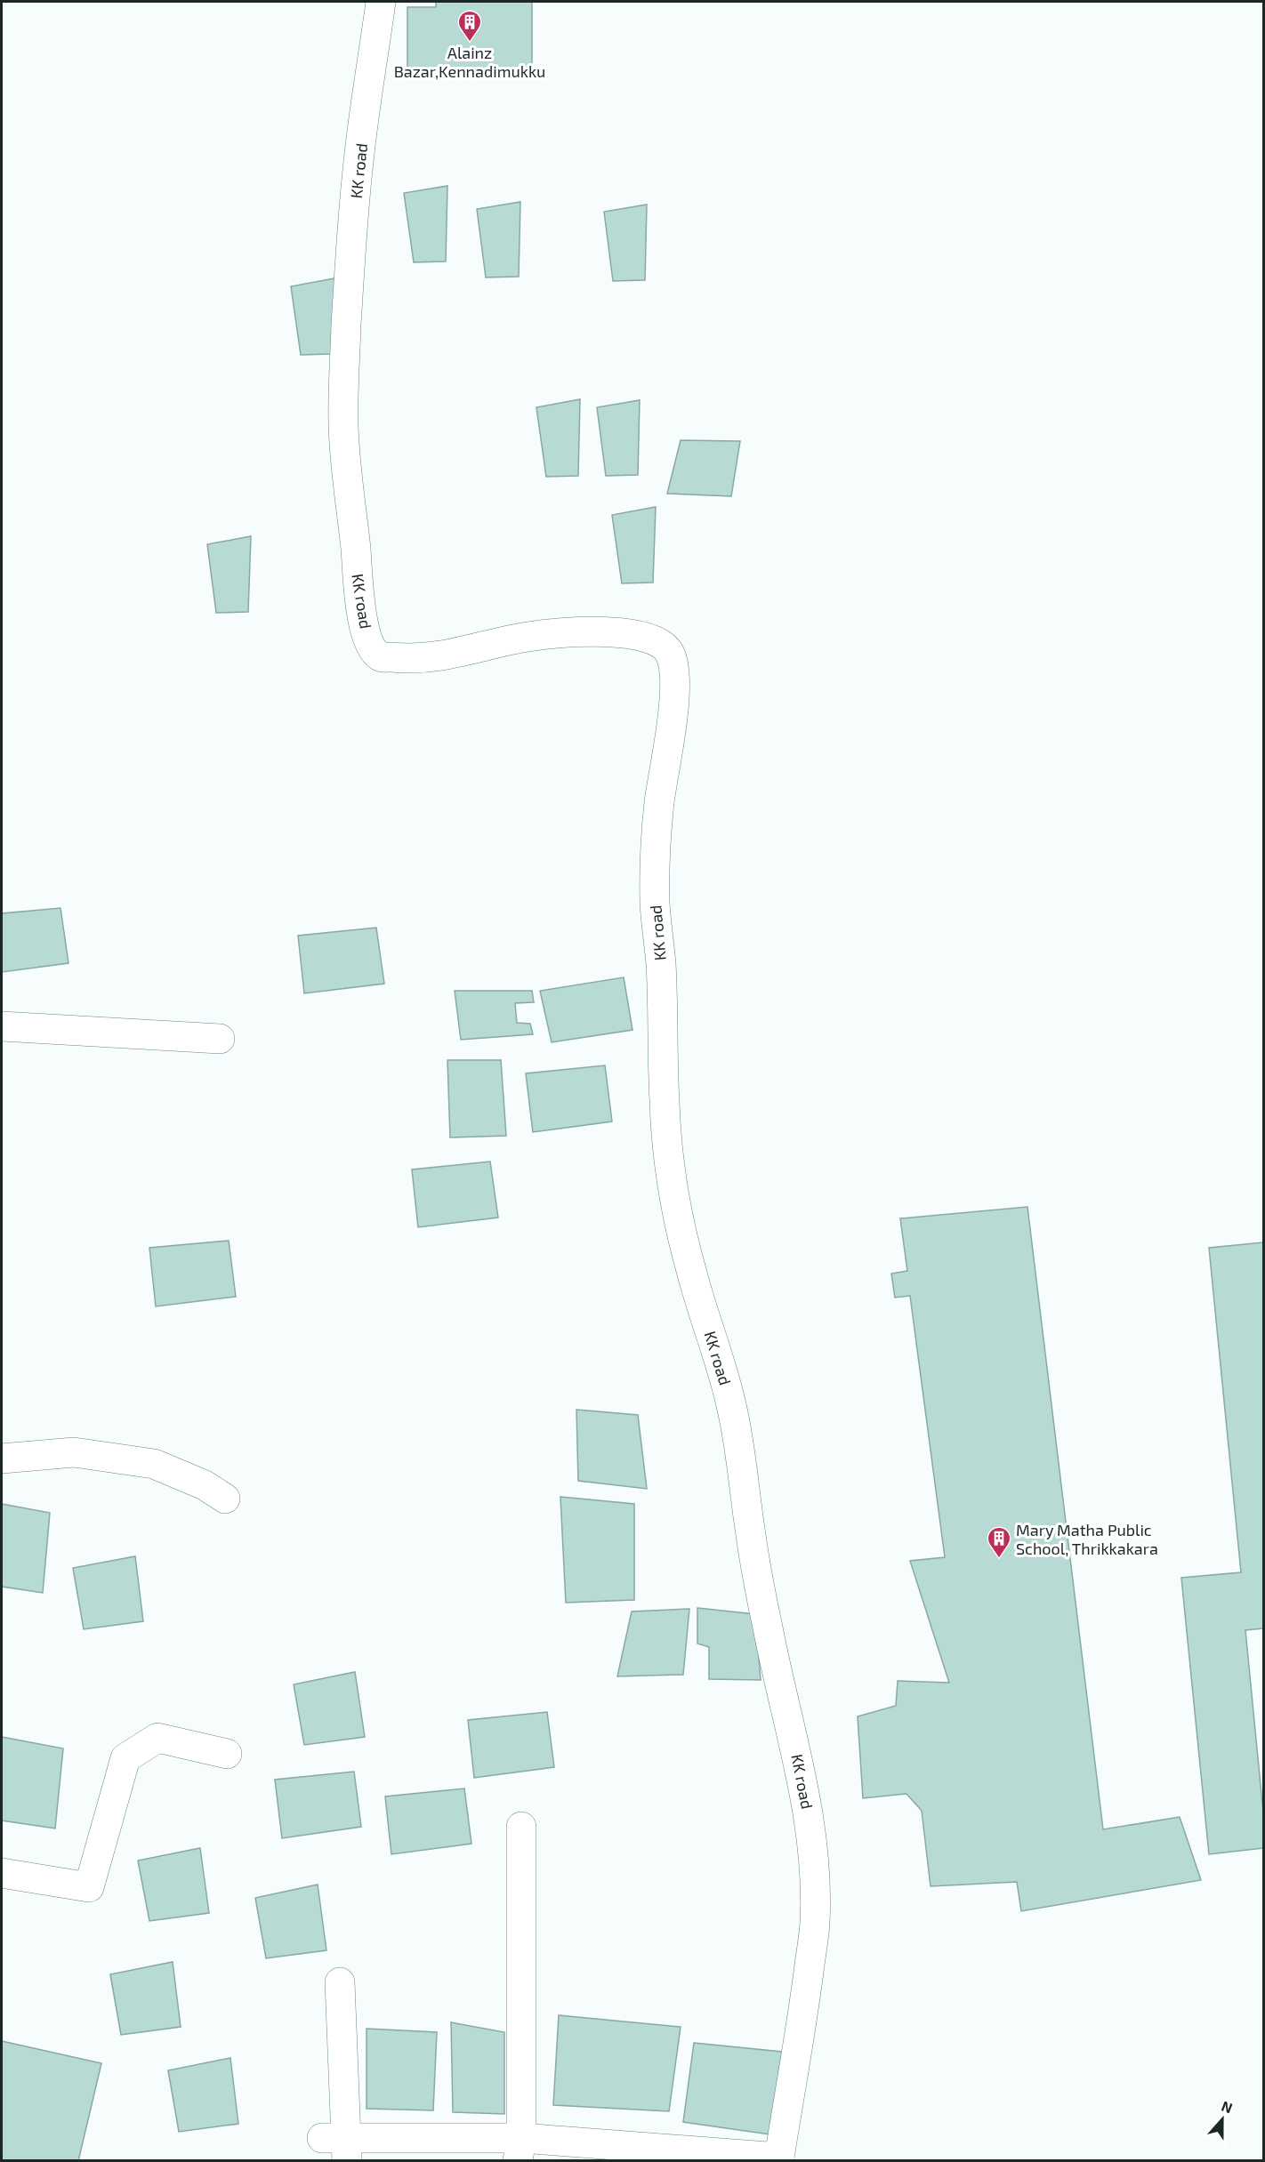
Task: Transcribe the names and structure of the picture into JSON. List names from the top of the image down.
{
  "streets": {
    "street": ["KK road"]
  },
  "places": {
    "building": ["Alainz Bazar,Kennadimukku", "Mary Matha Public School, Thrikkakara"]
  },
  "north": "top"
}
